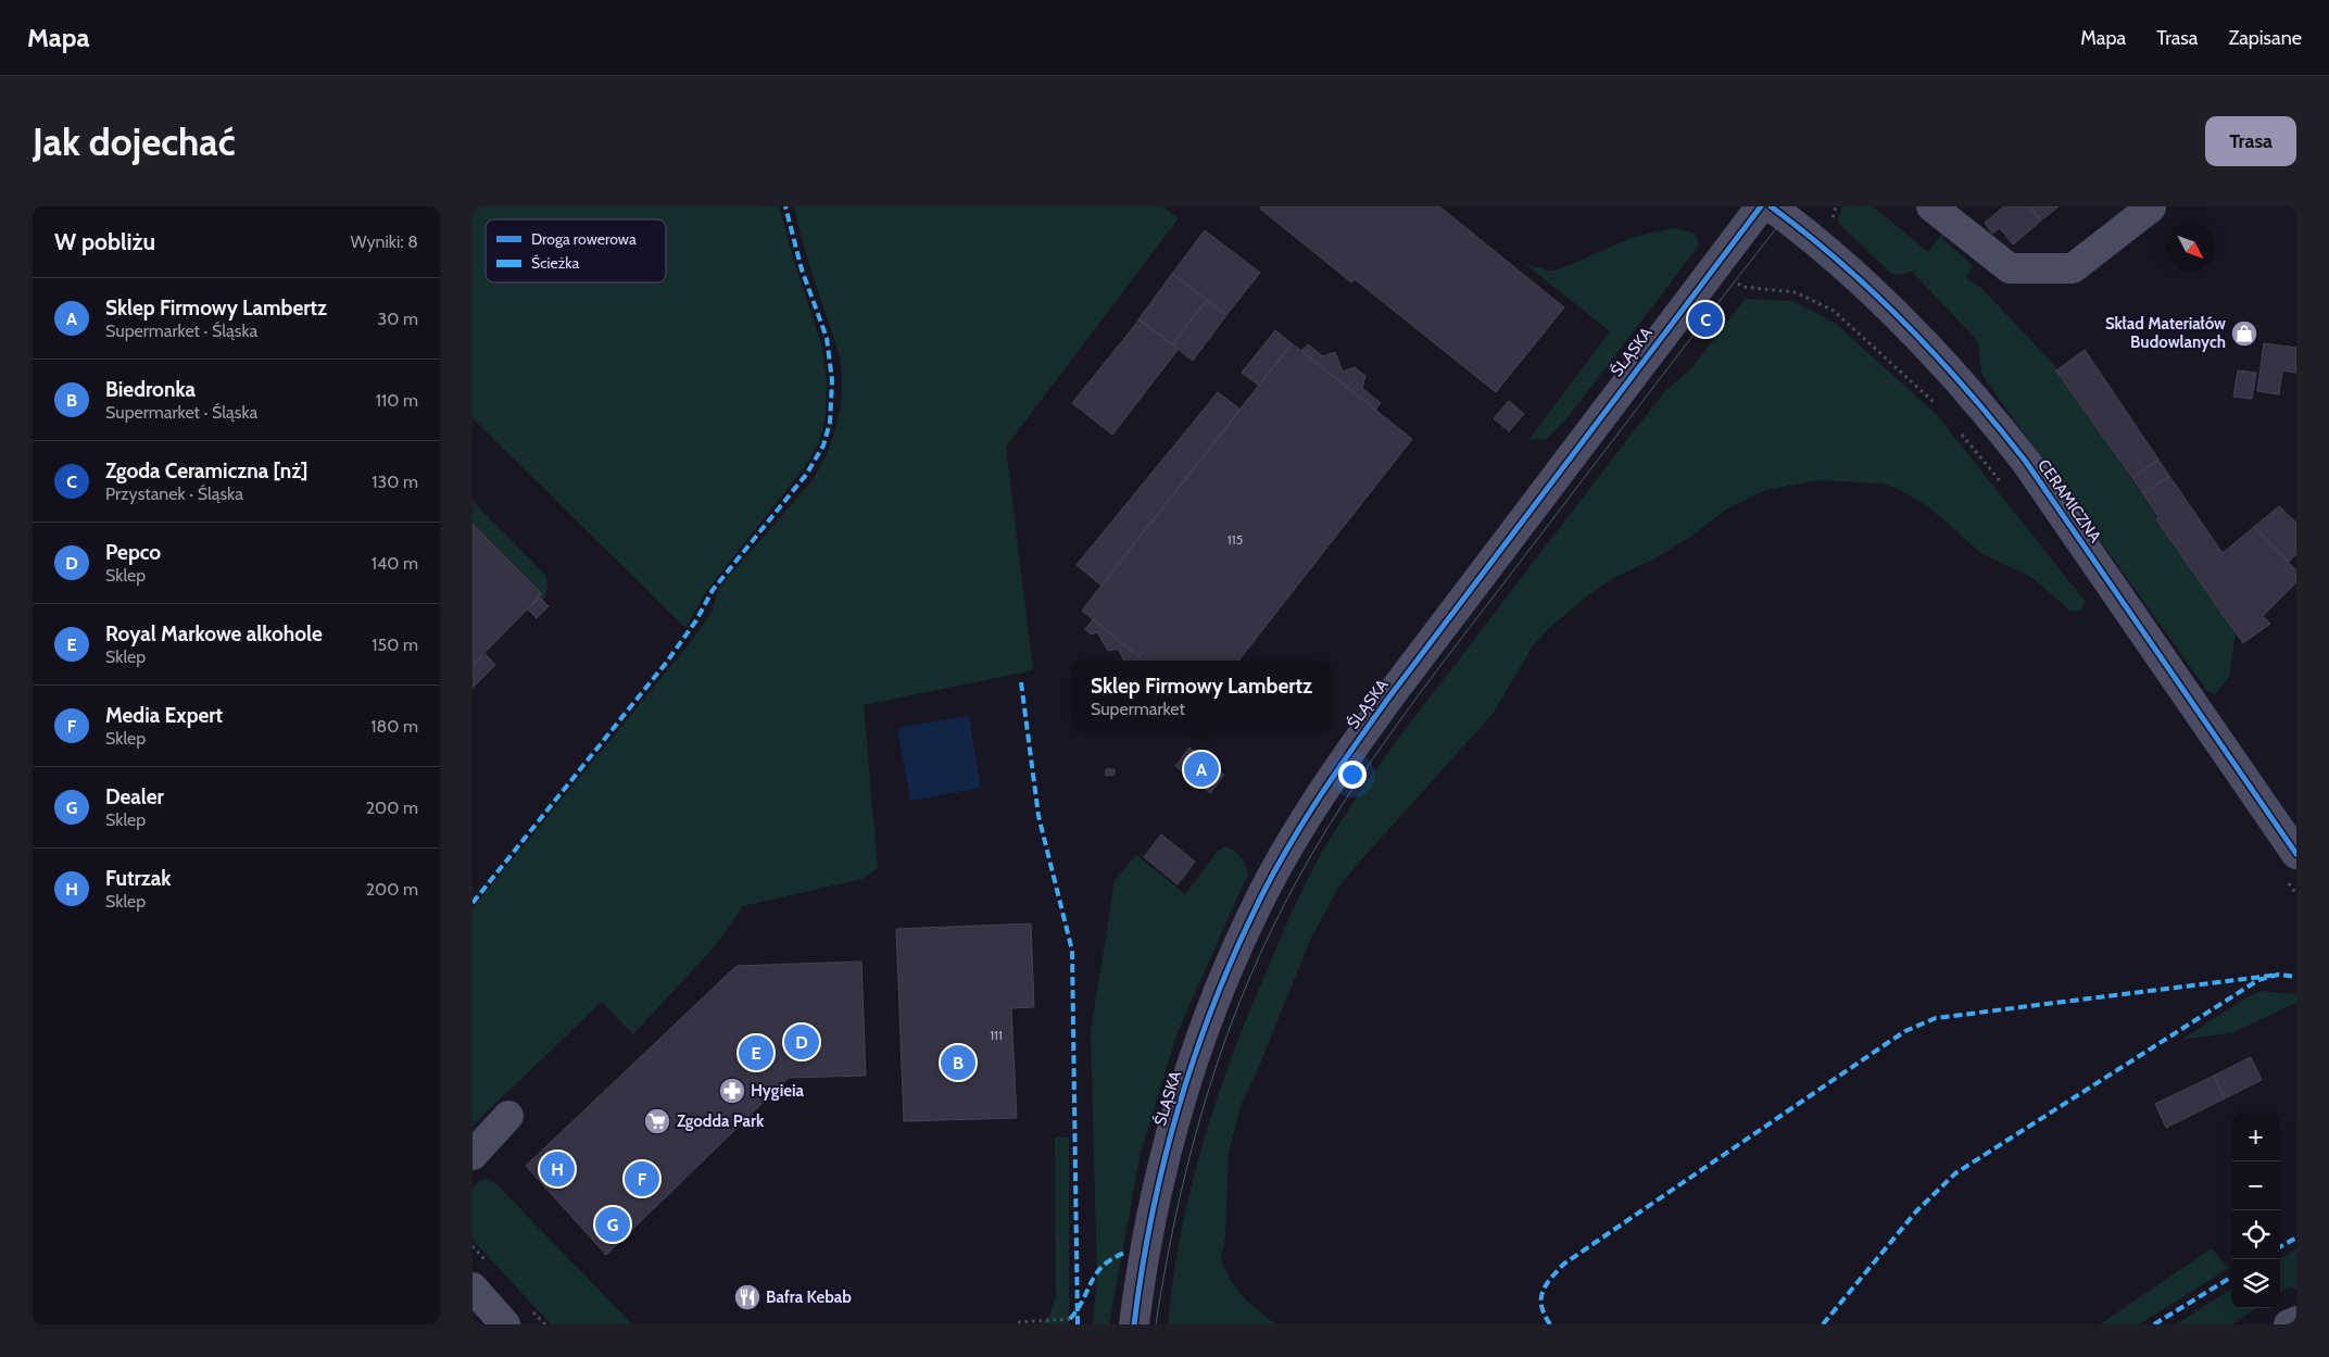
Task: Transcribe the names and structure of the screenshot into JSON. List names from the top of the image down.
{
  "streets": {
    "street": ["ŚLĄSKA", "CERAMICZNA"]
  },
  "places": {
    "shop": ["Skład Materiałów Budowlanych"],
    "pharmacy": ["Hygieia"],
    "supermarket": ["Zgodda Park"],
    "restaurant": ["Bafra Kebab"]
  },
  "house_numbers": ["115", "111"],
  "legend": ["Droga rowerowa", "Ścieżka"],
  "north": "bottom right",
  "page": {
    "header": "Mapa",
    "nav": ["Mapa", "Trasa", "Zapisane"],
    "buttons": "Trasa",
    "title": "Jak dojechać",
    "heading": ["W pobliżu", "Wyniki: 8"],
    "list": [
      {
        "mark": "A",
        "name": "Sklep Firmowy Lambertz",
        "note": "Supermarket · Śląska",
        "value": "30 m"
      },
      {
        "mark": "B",
        "name": "Biedronka",
        "note": "Supermarket · Śląska",
        "value": "110 m"
      },
      {
        "mark": "C",
        "name": "Zgoda Ceramiczna [nż]",
        "note": "Przystanek · Śląska",
        "value": "130 m"
      },
      {
        "mark": "D",
        "name": "Pepco",
        "note": "Sklep",
        "value": "140 m"
      },
      {
        "mark": "E",
        "name": "Royal Markowe alkohole",
        "note": "Sklep",
        "value": "150 m"
      },
      {
        "mark": "F",
        "name": "Media Expert",
        "note": "Sklep",
        "value": "180 m"
      },
      {
        "mark": "G",
        "name": "Dealer",
        "note": "Sklep",
        "value": "200 m"
      },
      {
        "mark": "H",
        "name": "Futrzak",
        "note": "Sklep",
        "value": "200 m"
      }
    ],
    "pins": [
      "C",
      "A",
      "D",
      "E",
      "B",
      "H",
      "F",
      "G"
    ],
    "popup": ["Sklep Firmowy Lambertz", "Supermarket"],
    "map_buttons": ["+", "−"]
  }
}
